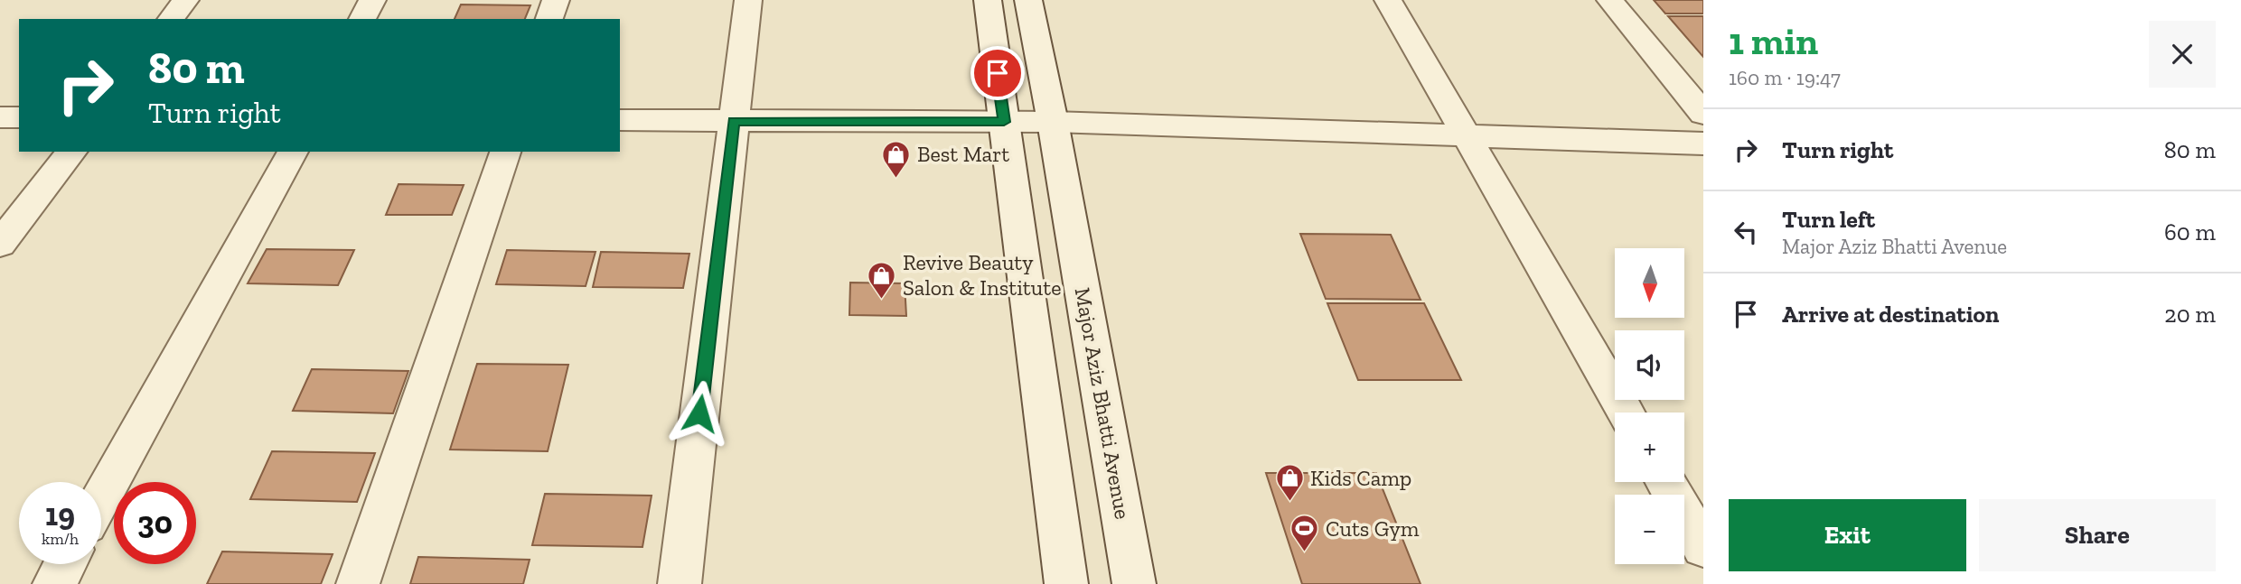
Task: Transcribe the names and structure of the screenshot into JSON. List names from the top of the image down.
{
  "streets": {
    "street": ["Major Aziz Bhatti Avenue"]
  },
  "places": {
    "shop": ["Best Mart", "Revive Beauty Salon & Institute", "Kids Camp"],
    "sports": ["Cuts Gym"]
  },
  "north": "bottom",
  "page": {
    "heading": ["1 min", "160 m · 19:47"],
    "turn": ["80 m", "Turn right"],
    "list": [
      {
        "name": "Turn right",
        "value": "80 m"
      },
      {
        "name": "Turn left",
        "note": "Major Aziz Bhatti Avenue",
        "value": "60 m"
      },
      {
        "name": "Arrive at destination",
        "value": "20 m"
      }
    ],
    "map_buttons": ["+", "−"],
    "speed": "19 km/h",
    "limit": "30",
    "buttons": ["Exit", "Share"]
  }
}
